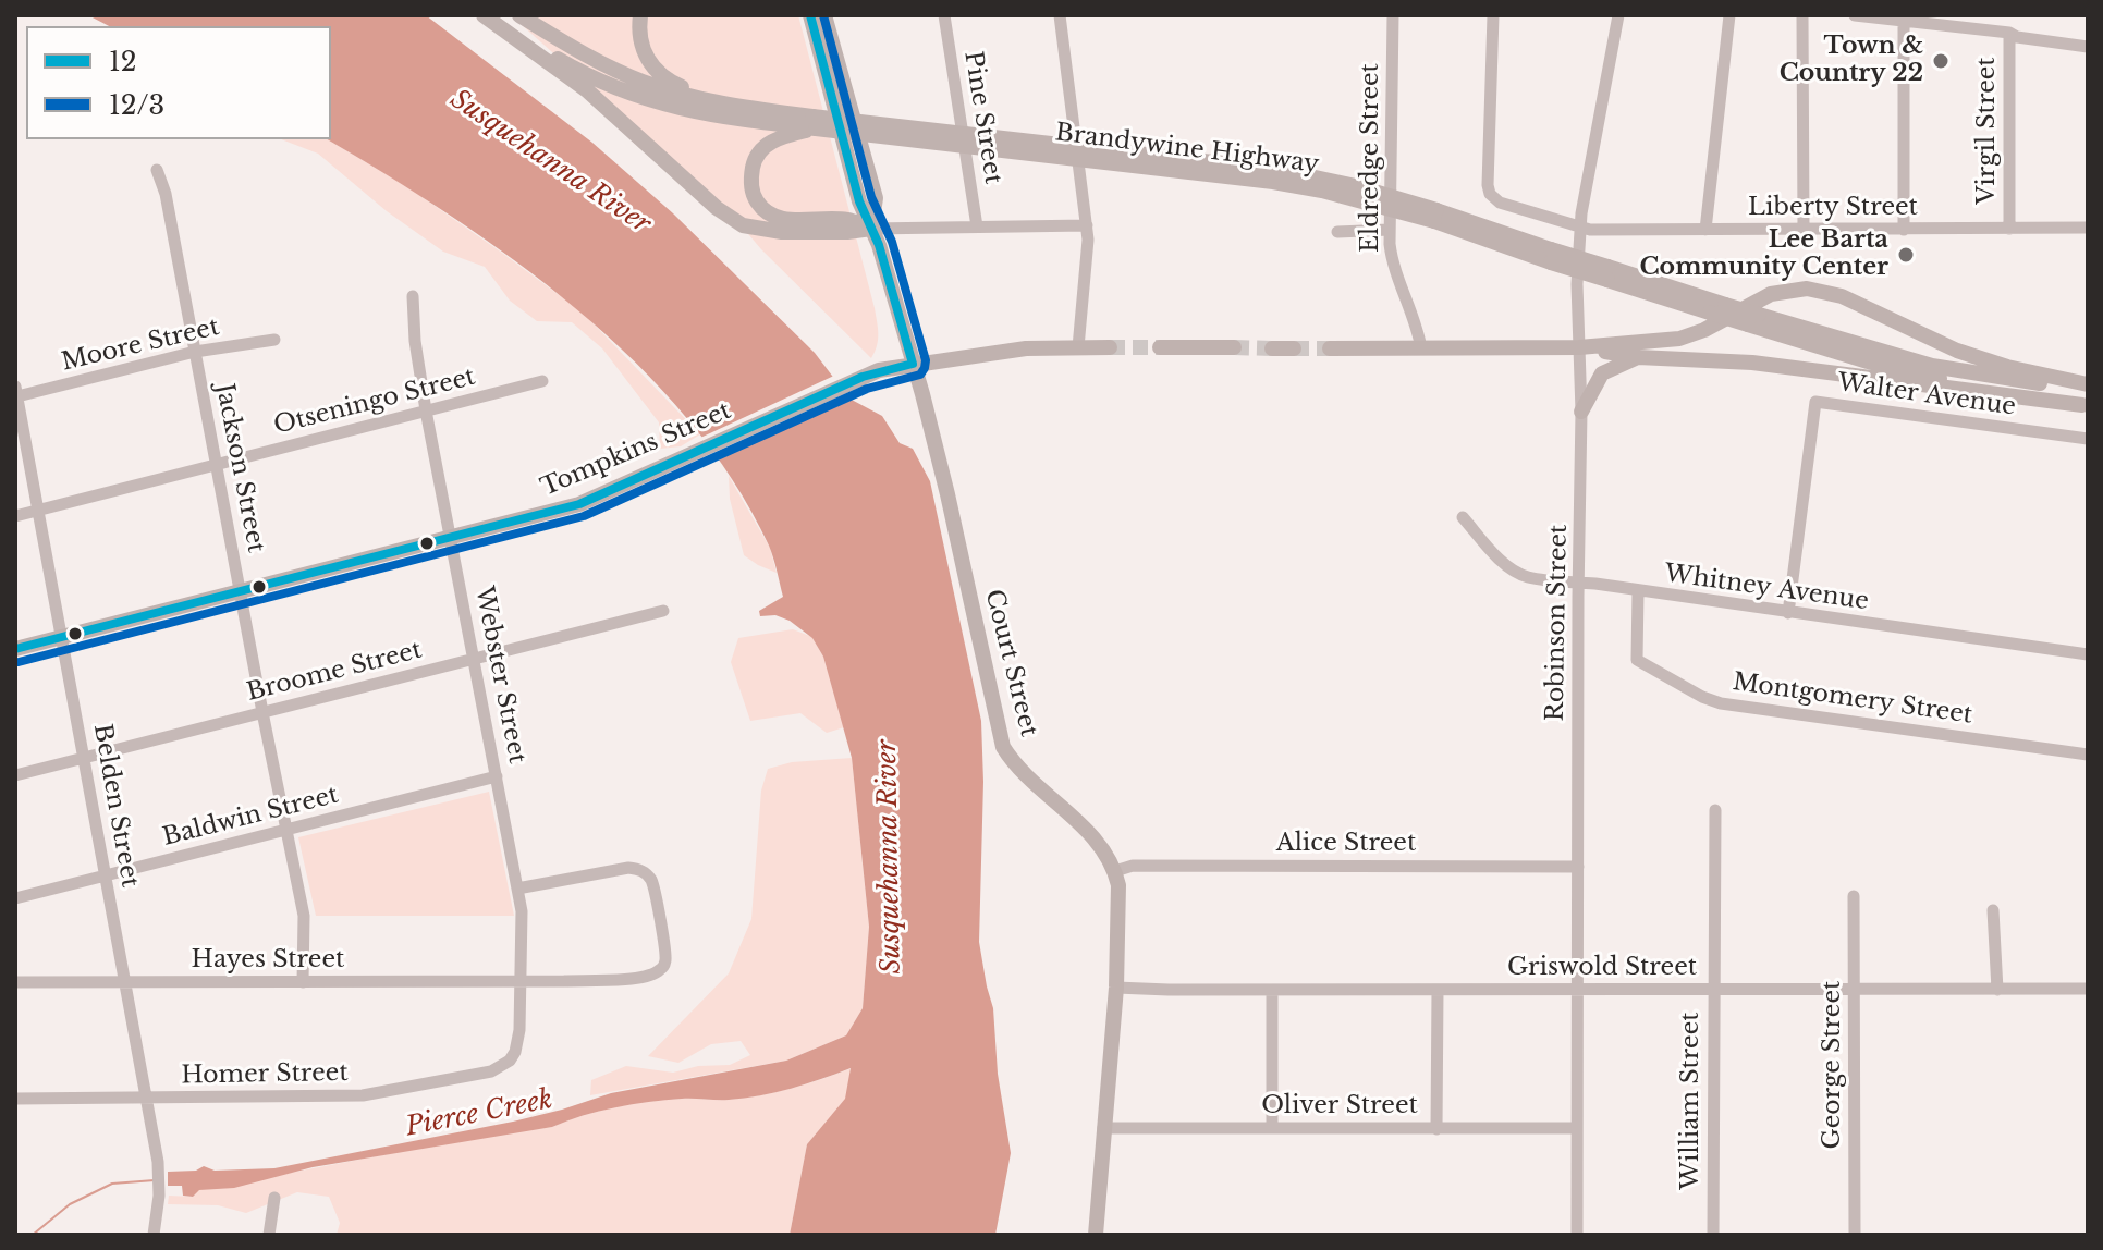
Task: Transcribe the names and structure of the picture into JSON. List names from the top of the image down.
{
  "streets": {
    "main road": ["Brandywine Highway", "Tompkins Street", "Court Street"],
    "street": [
      "Pine Street",
      "Virgil Street",
      "Eldredge Street",
      "Liberty Street",
      "Moore Street",
      "Walter Avenue",
      "Otseningo Street",
      "Jackson Street",
      "Whitney Avenue",
      "Robinson Street",
      "Broome Street",
      "Webster Street",
      "Montgomery Street",
      "Belden Street",
      "Baldwin Street",
      "Alice Street",
      "Hayes Street",
      "Griswold Street",
      "George Street",
      "Homer Street",
      "William Street",
      "Oliver Street"
    ]
  },
  "crossings": [
    ["Virgil Street", "Liberty Street"],
    ["Liberty Street", "Robinson Street"],
    ["Moore Street", "Jackson Street"],
    ["Moore Street", "Belden Street"],
    ["Walter Avenue", "Whitney Avenue"],
    ["Otseningo Street", "Jackson Street"],
    ["Otseningo Street", "Webster Street"],
    ["Otseningo Street", "Belden Street"],
    ["Tompkins Street", "Jackson Street"],
    ["Tompkins Street", "Court Street"],
    ["Tompkins Street", "Webster Street"],
    ["Tompkins Street", "Belden Street"],
    ["Jackson Street", "Broome Street"],
    ["Jackson Street", "Baldwin Street"],
    ["Jackson Street", "Hayes Street"],
    ["Whitney Avenue", "Robinson Street"],
    ["Whitney Avenue", "Montgomery Street"],
    ["Robinson Street", "Alice Street"],
    ["Robinson Street", "Griswold Street"],
    ["Robinson Street", "Oliver Street"],
    ["Court Street", "Alice Street"],
    ["Court Street", "Griswold Street"],
    ["Court Street", "Oliver Street"],
    ["Broome Street", "Webster Street"],
    ["Broome Street", "Belden Street"],
    ["Webster Street", "Baldwin Street"],
    ["Webster Street", "Hayes Street"],
    ["Webster Street", "Homer Street"],
    ["Belden Street", "Baldwin Street"],
    ["Belden Street", "Hayes Street"],
    ["Belden Street", "Homer Street"],
    ["Griswold Street", "George Street"],
    ["Griswold Street", "William Street"]
  ],
  "water": ["Susquehanna River", "Pierce Creek"],
  "places": ["Town & Country 22", "Lee Barta Community Center"],
  "lines": ["transit line 12", "transit line 12/3"],
  "legend": ["12", "12/3"]
}
